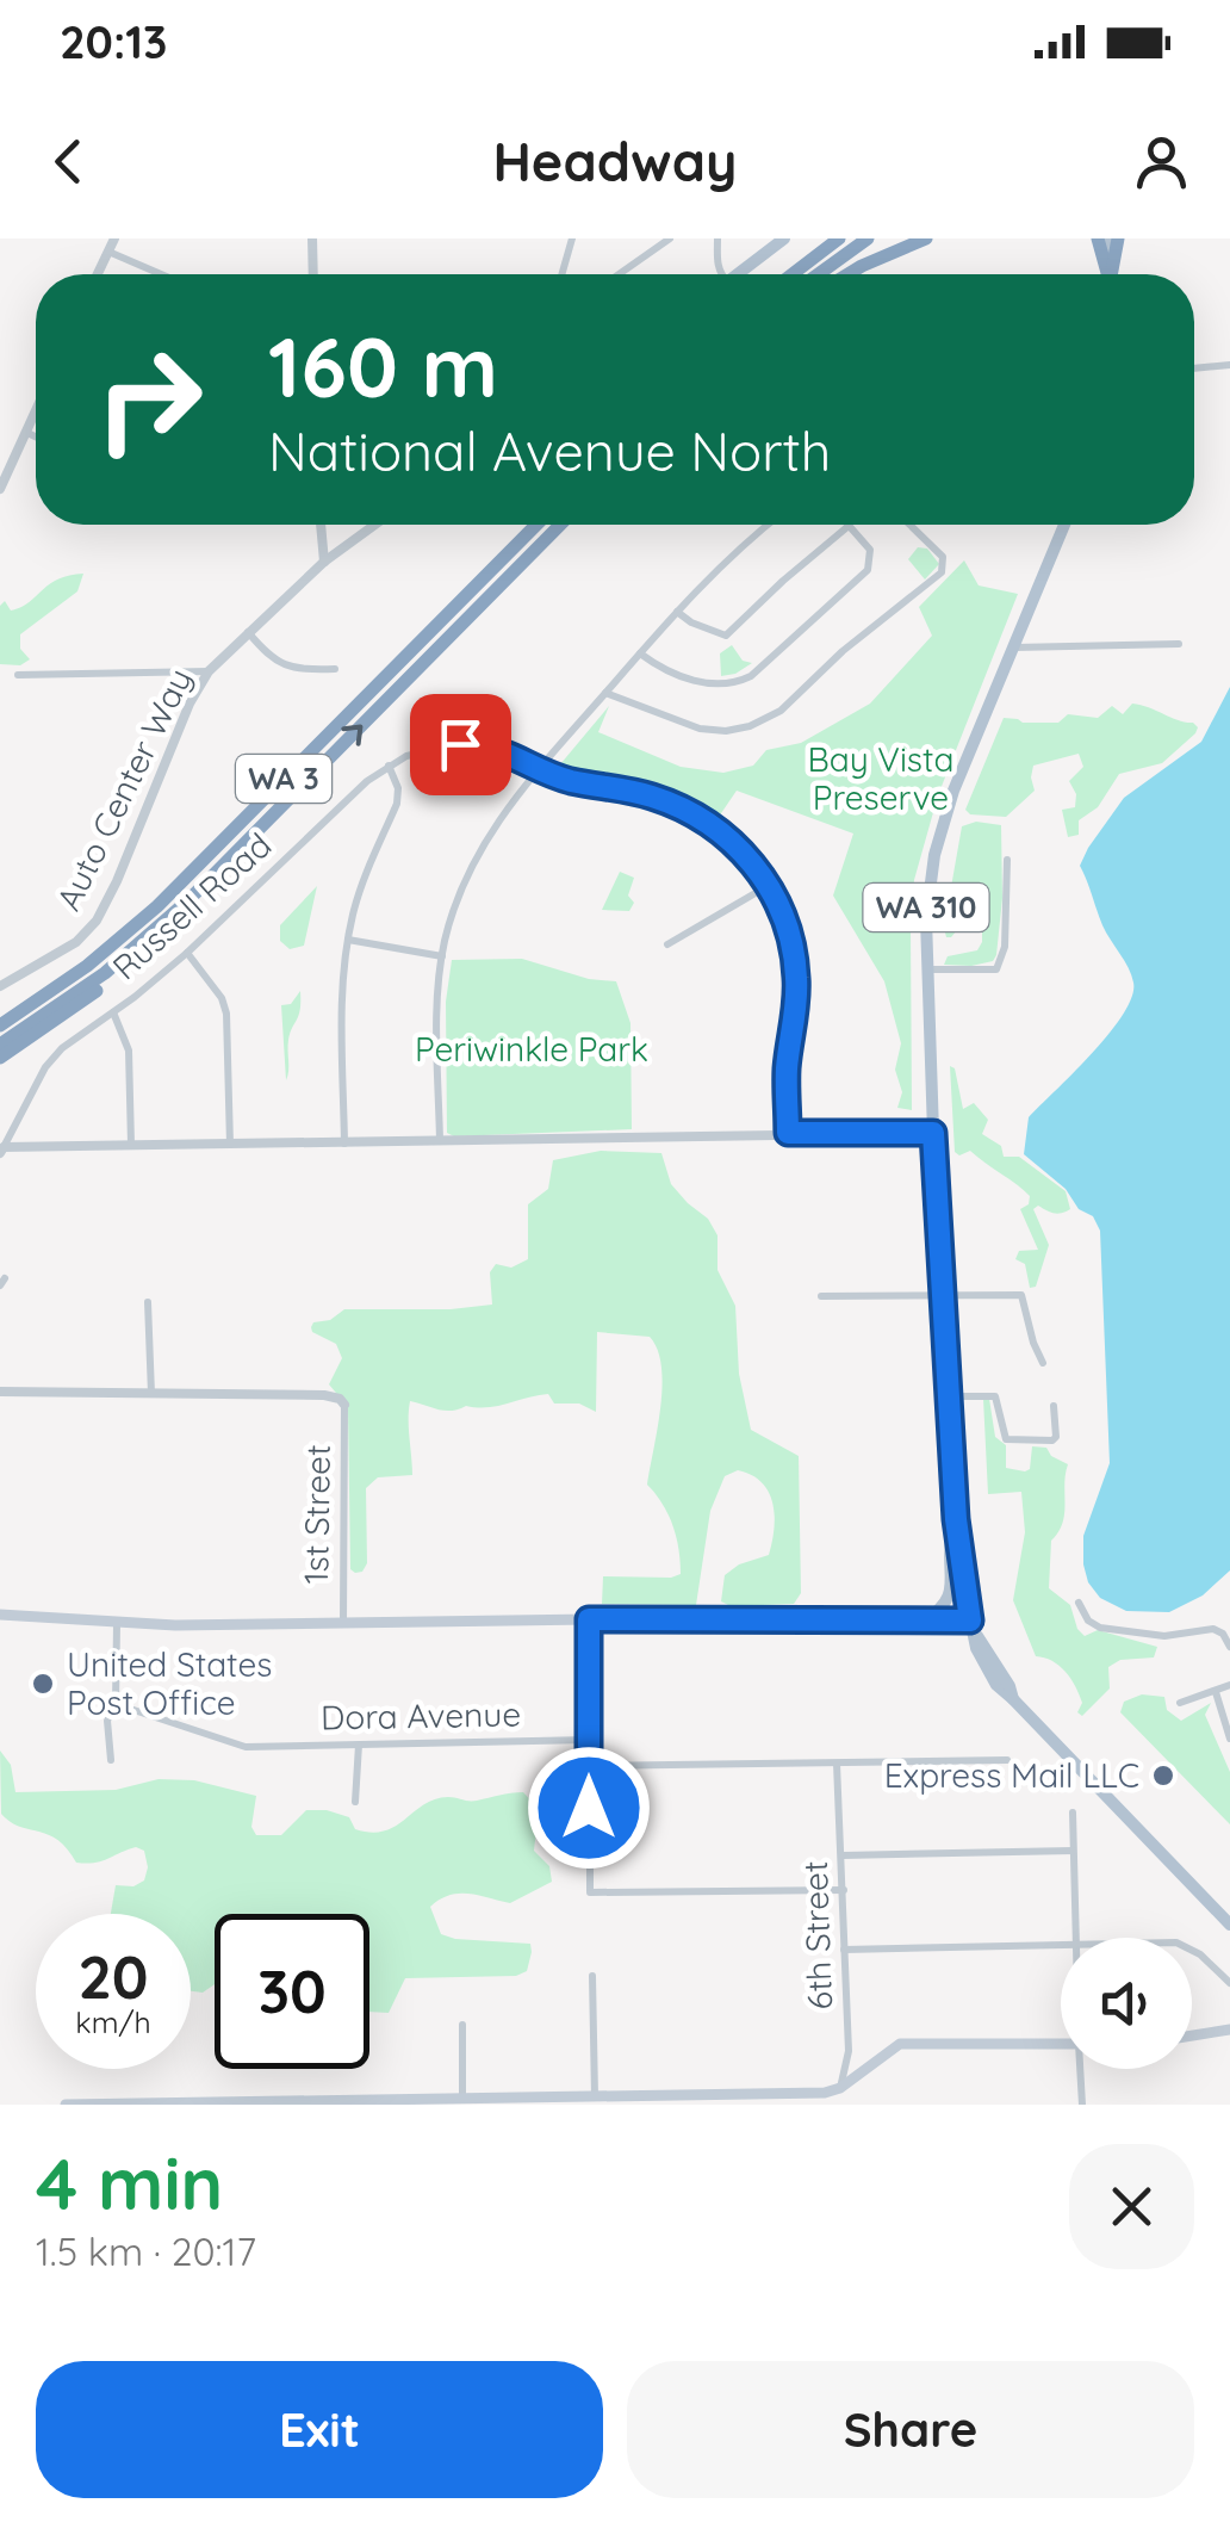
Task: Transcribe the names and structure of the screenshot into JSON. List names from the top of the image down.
{
  "streets": {
    "highway": ["WA 3"],
    "main road": ["WA 310"],
    "street": [
      "Auto Center Way",
      "Russell Road",
      "1st Street",
      "Dora Avenue",
      "6th Street"
    ]
  },
  "parks": ["Bay Vista Preserve", "Periwinkle Park"],
  "places": ["United States Post Office", "Express Mail LLC"],
  "page": {
    "status": "20:13",
    "header": "Headway",
    "turn": ["160 m", "National Avenue North"],
    "speed": "20 km/h",
    "limit": "30",
    "heading": ["4 min", "1.5 km · 20:17"],
    "buttons": ["Exit", "Share"]
  }
}
